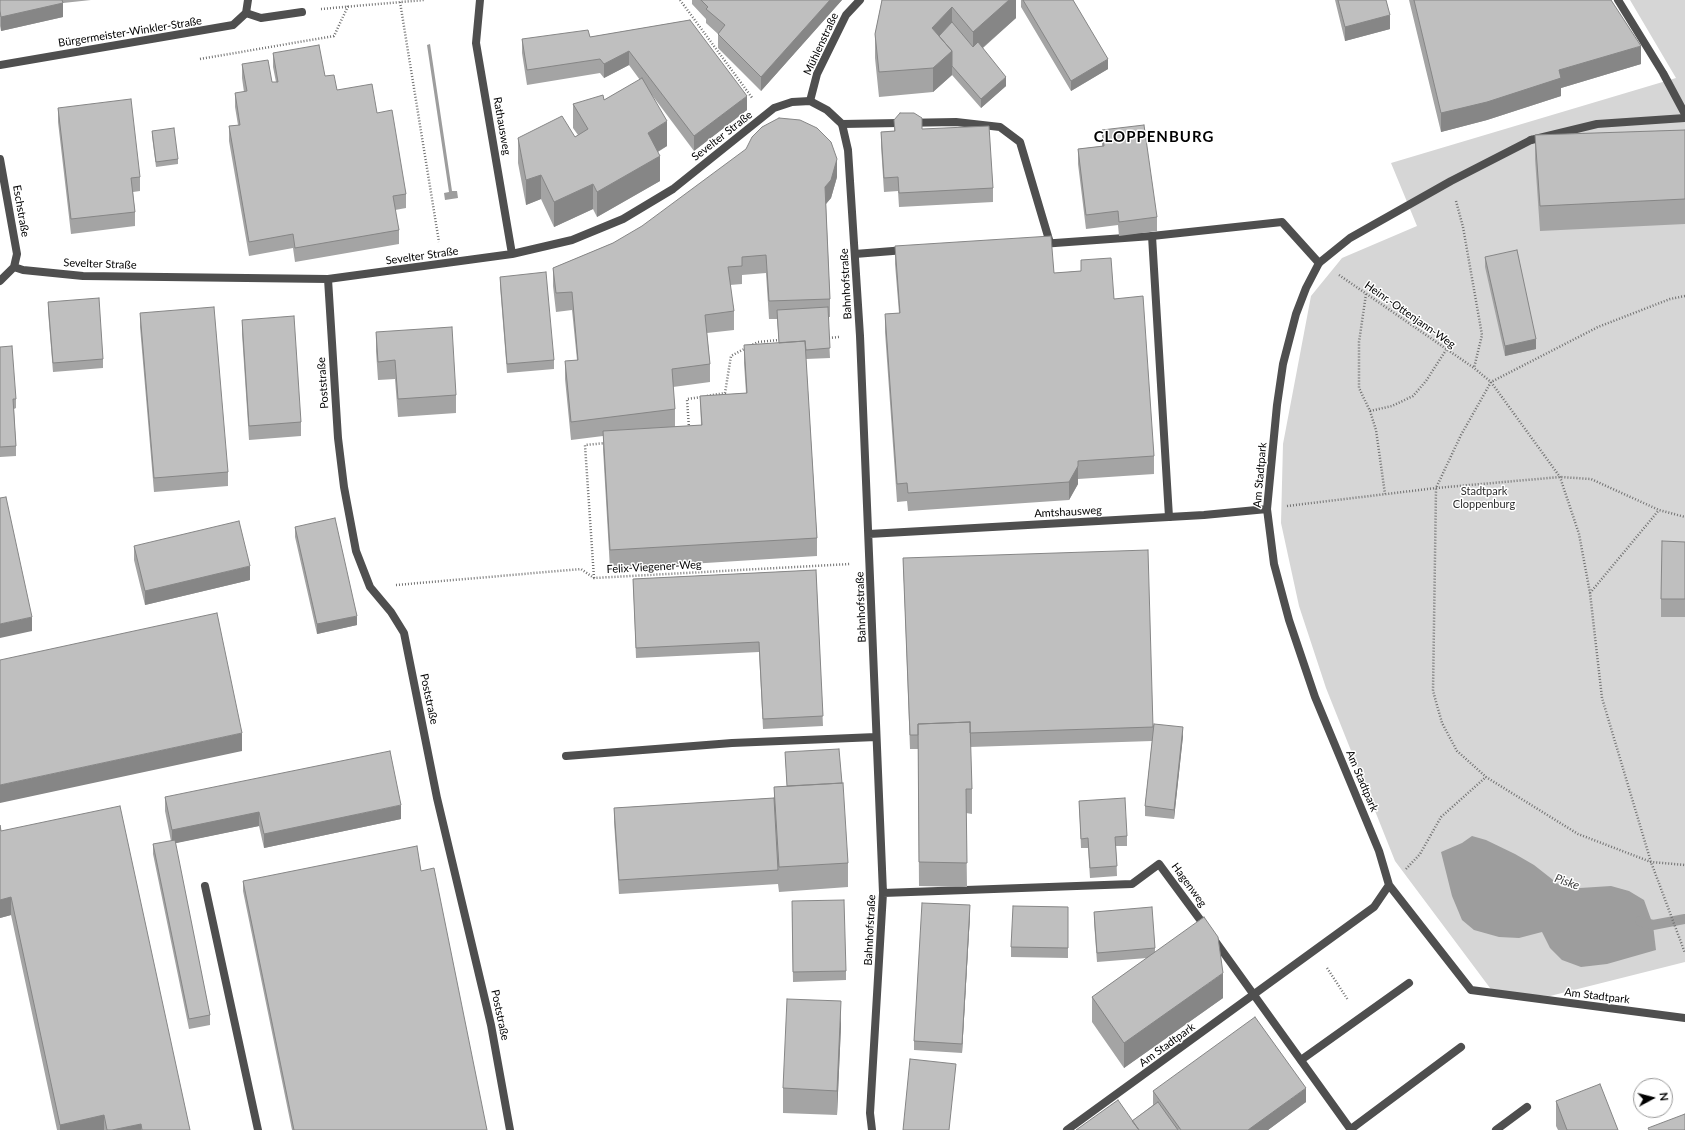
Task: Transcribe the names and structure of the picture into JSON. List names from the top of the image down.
{
  "streets": {
    "street": [
      "Bürgermeister-Winkler-Straße",
      "Mühlenstraße",
      "Rathausweg",
      "Sevelter Straße",
      "Eschstraße",
      "Bahnhofstraße",
      "Poststraße",
      "Am Stadtpark",
      "Amtshausweg",
      "Hagenweg"
    ],
    "path": ["Heinr.-Ottenjann-Weg", "Felix-Viegener-Weg"]
  },
  "crossings": [
    ["Mühlenstraße", "Sevelter Straße"],
    ["Rathausweg", "Sevelter Straße"],
    ["Sevelter Straße", "Eschstraße"],
    ["Sevelter Straße", "Poststraße"],
    ["Bahnhofstraße", "Amtshausweg"],
    ["Bahnhofstraße", "Felix-Viegener-Weg"],
    ["Bahnhofstraße", "Hagenweg"],
    ["Heinr.-Ottenjann-Weg", "Am Stadtpark"],
    ["Poststraße", "Felix-Viegener-Weg"],
    ["Am Stadtpark", "Amtshausweg"],
    ["Am Stadtpark", "Hagenweg"]
  ],
  "districts": ["CLOPPENBURG"],
  "water": ["Piske"],
  "parks": ["Stadtpark Cloppenburg"],
  "north": "right"
}
